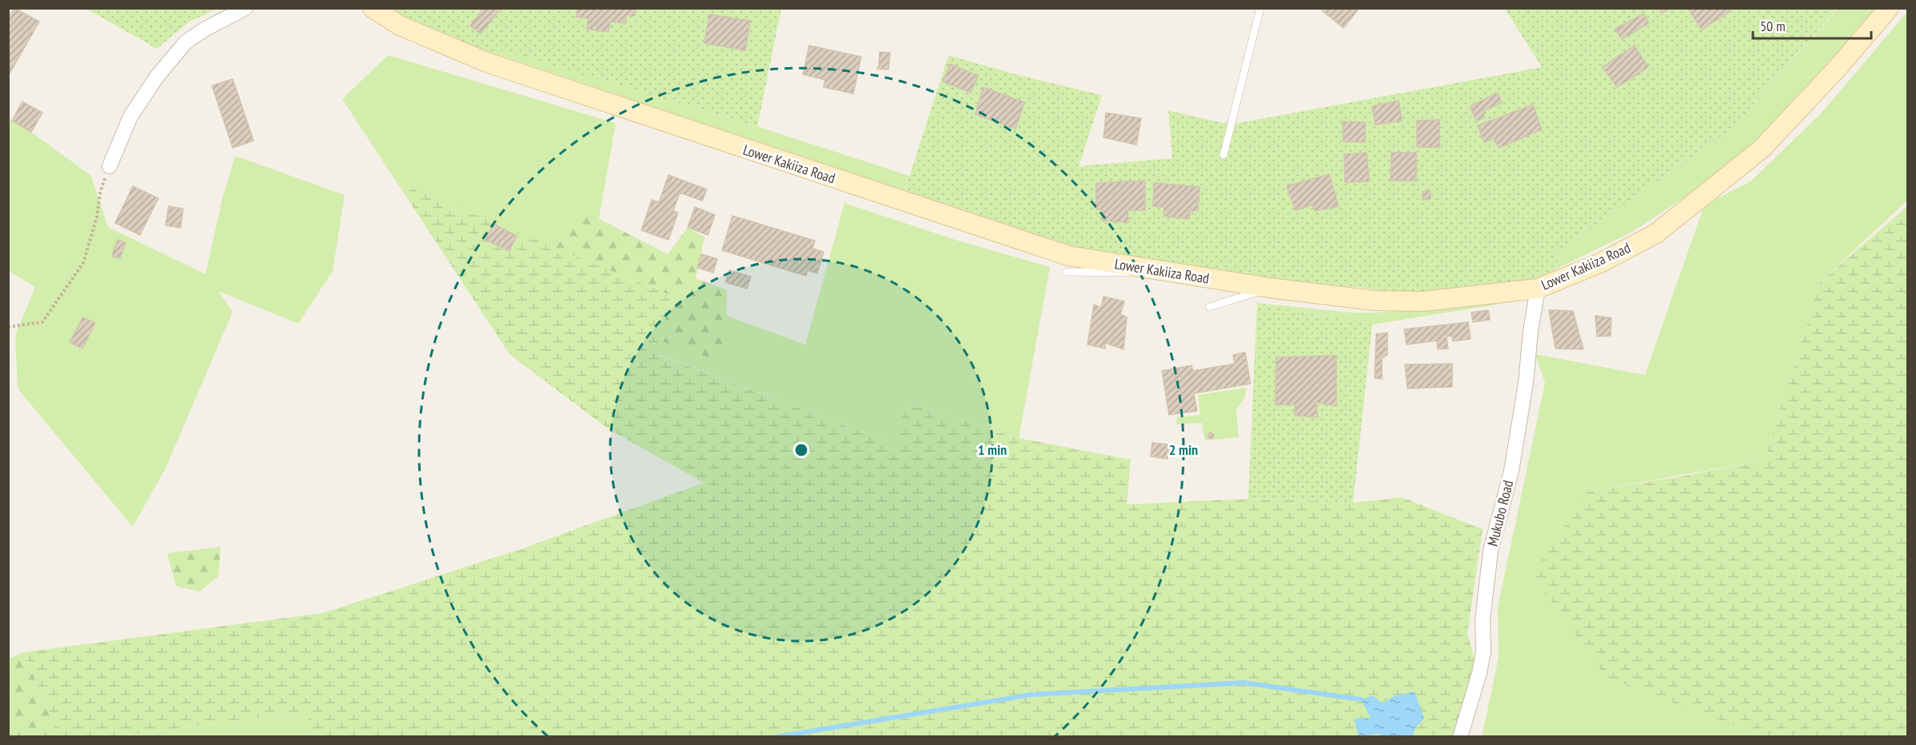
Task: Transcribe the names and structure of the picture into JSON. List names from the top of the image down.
{
  "streets": {
    "main road": ["Lower Kakiiza Road"],
    "street": ["Mukubo Road"]
  },
  "crossings": [
    ["Lower Kakiiza Road", "Mukubo Road"]
  ],
  "scale_bar": "50 m",
  "rings": ["1 min", "2 min"]
}
